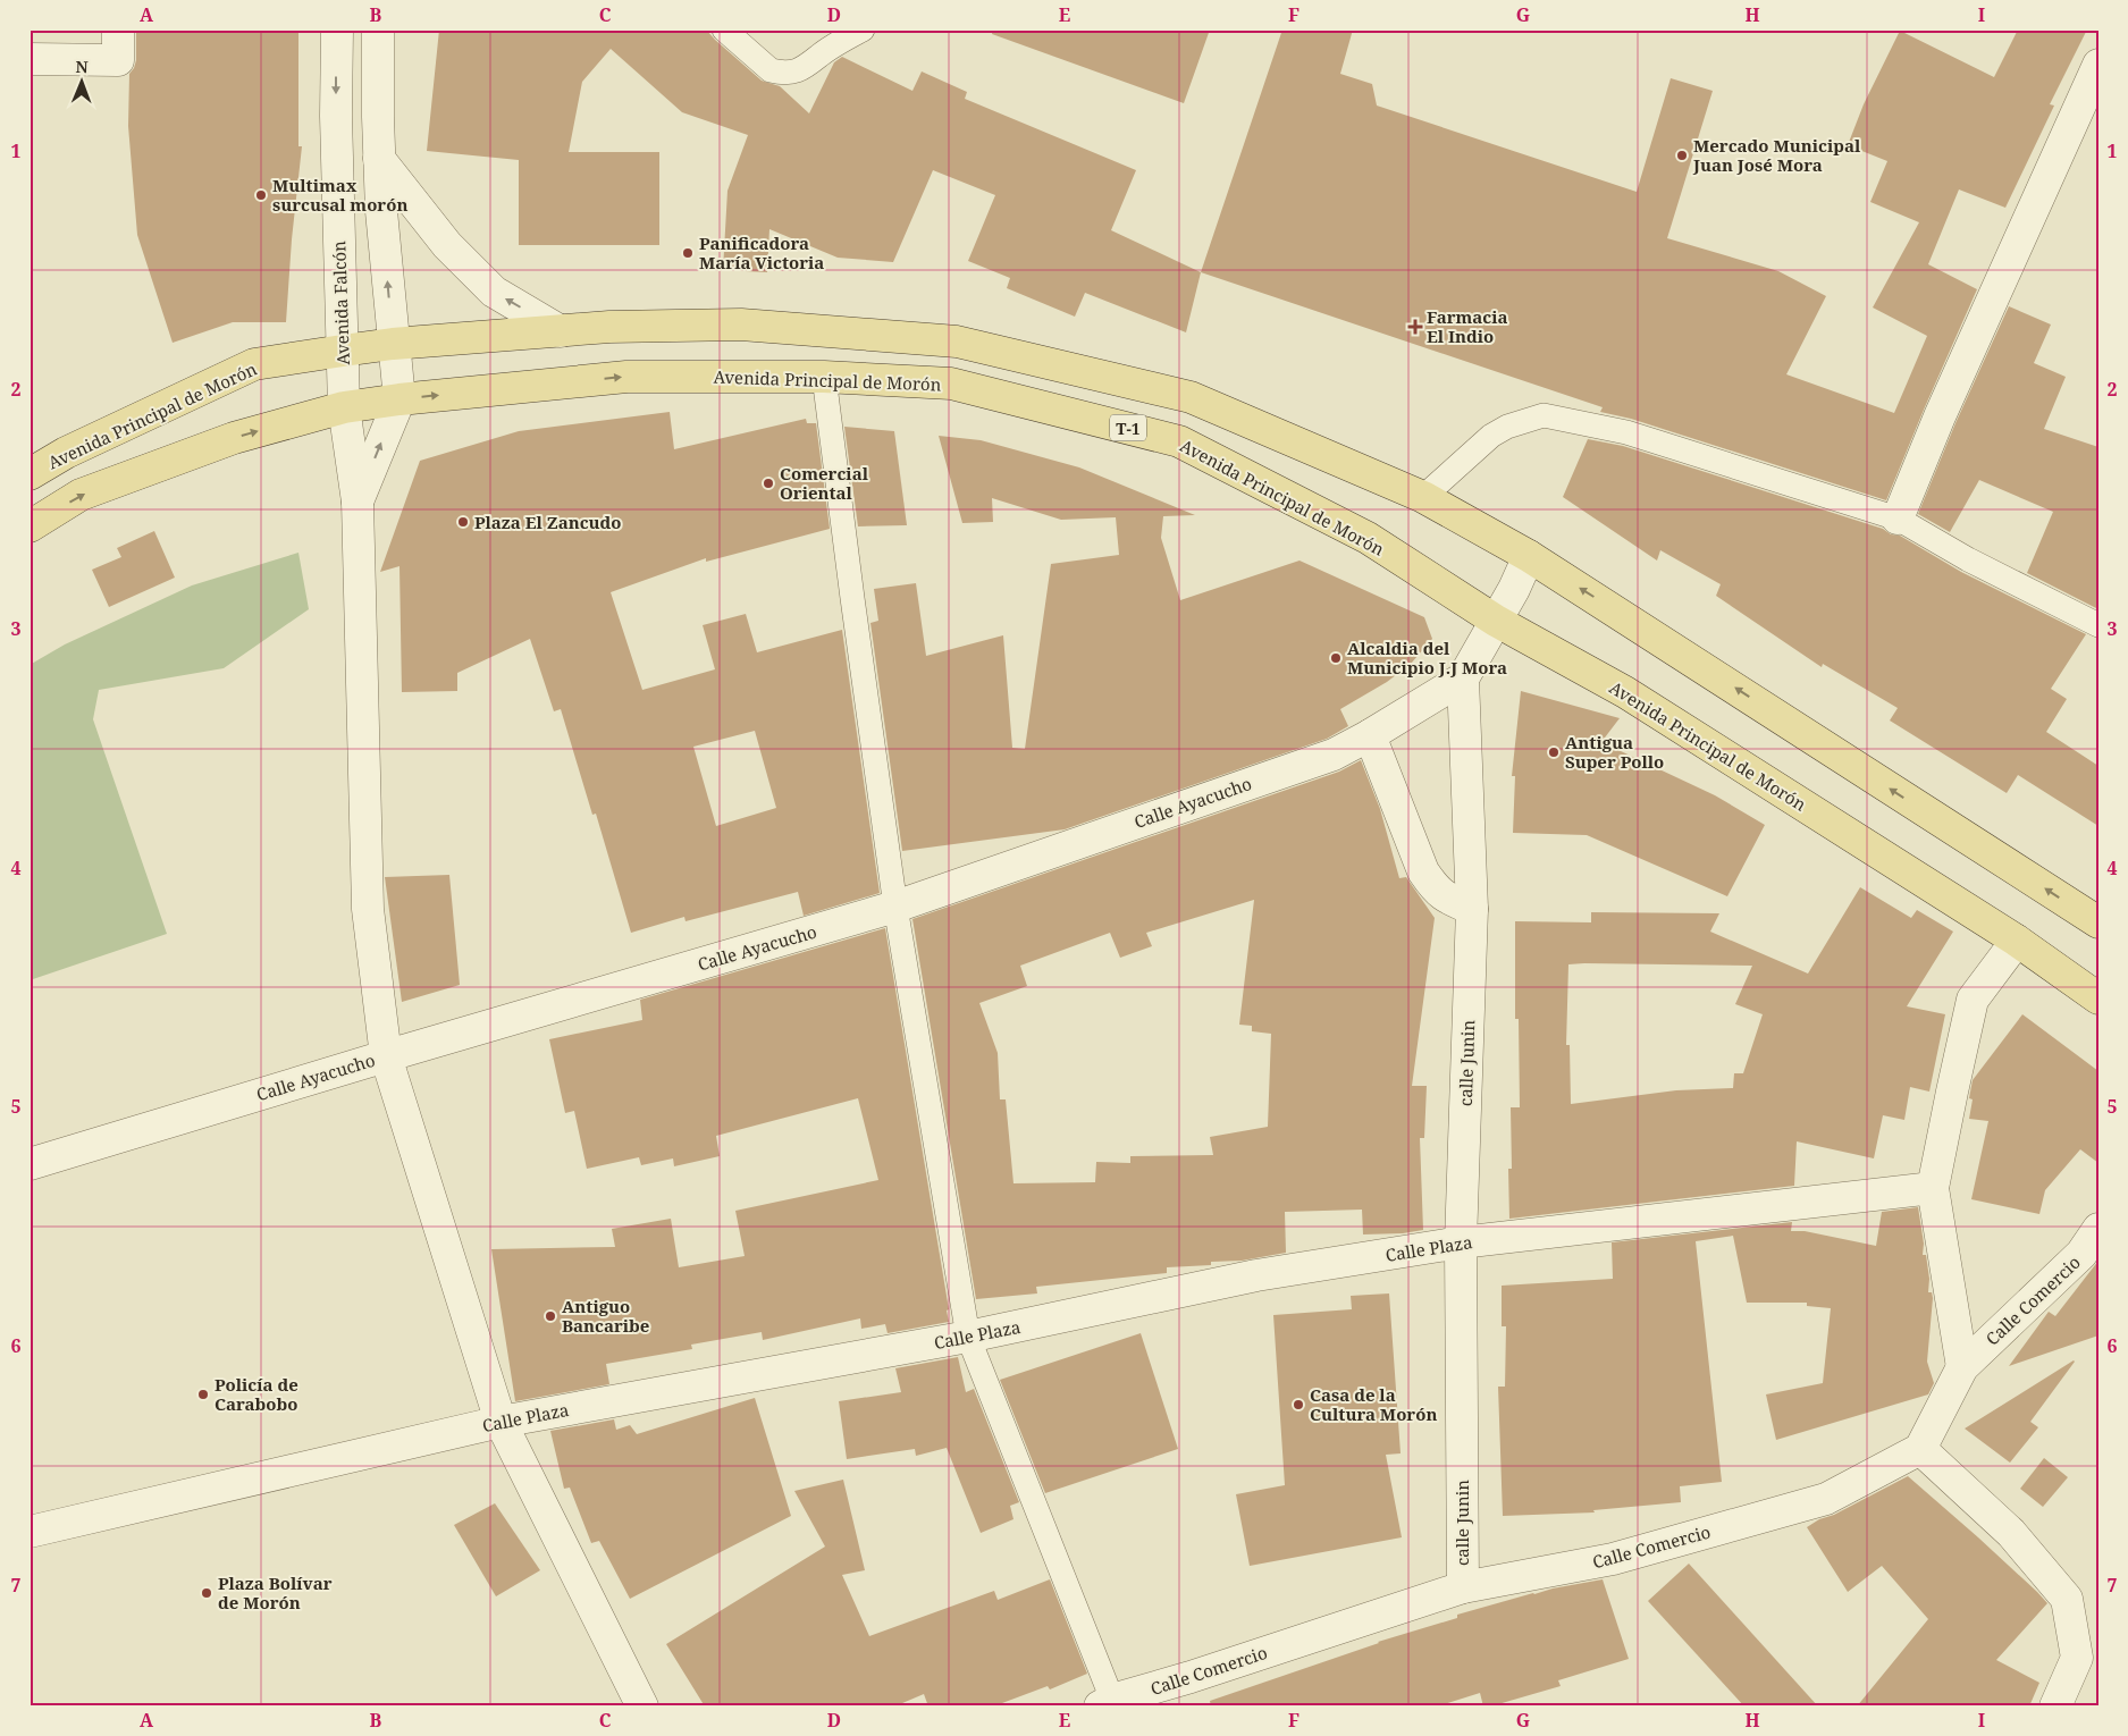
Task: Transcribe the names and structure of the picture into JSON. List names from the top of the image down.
{
  "streets": {
    "main road": ["Avenida Principal de Morón", "T-1"],
    "street": [
      "Avenida Falcón",
      "Calle Ayacucho",
      "calle Junin",
      "Calle Plaza",
      "Calle Comercio"
    ]
  },
  "crossings": [
    ["Avenida Falcón", "Avenida Principal de Morón"],
    ["Avenida Falcón", "Calle Ayacucho"],
    ["Avenida Falcón", "Calle Plaza"],
    ["Calle Ayacucho", "calle Junin"],
    ["calle Junin", "Calle Plaza"],
    ["calle Junin", "Calle Comercio"]
  ],
  "places": {
    "other": [
      "Mercado Municipal Juan José Mora",
      "Multimax surcusal morón",
      "Panificadora María Victoria",
      "Comercial Oriental",
      "Plaza El Zancudo",
      "Alcaldia del Municipio J.J Mora",
      "Antigua Super Pollo",
      "Antiguo Bancaribe",
      "Policía de Carabobo",
      "Casa de la Cultura Morón",
      "Plaza Bolívar de Morón"
    ],
    "health": ["Farmacia El Indio"]
  },
  "north": "top",
  "grid": {
    "columns": [
      "A",
      "B",
      "C",
      "D",
      "E",
      "F",
      "G",
      "H",
      "I"
    ],
    "rows": [
      "1",
      "2",
      "3",
      "4",
      "5",
      "6",
      "7"
    ]
  }
}
